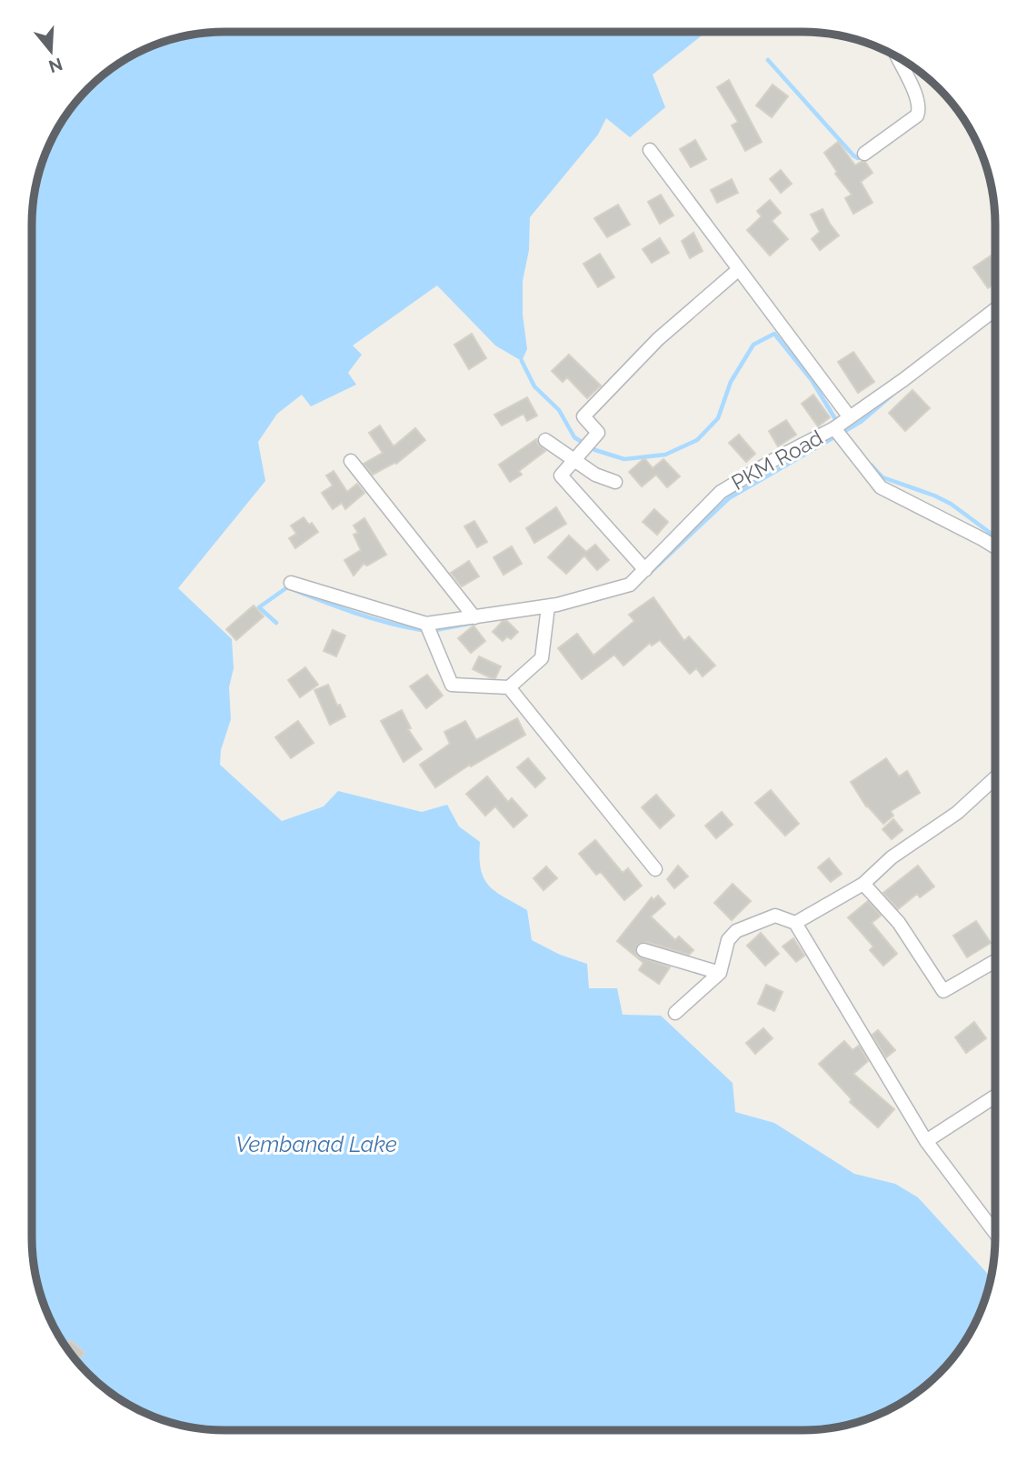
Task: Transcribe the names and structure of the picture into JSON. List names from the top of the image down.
{
  "streets": {
    "street": ["PKM Road"]
  },
  "water": ["Vembanad Lake"],
  "north": "bottom"
}
